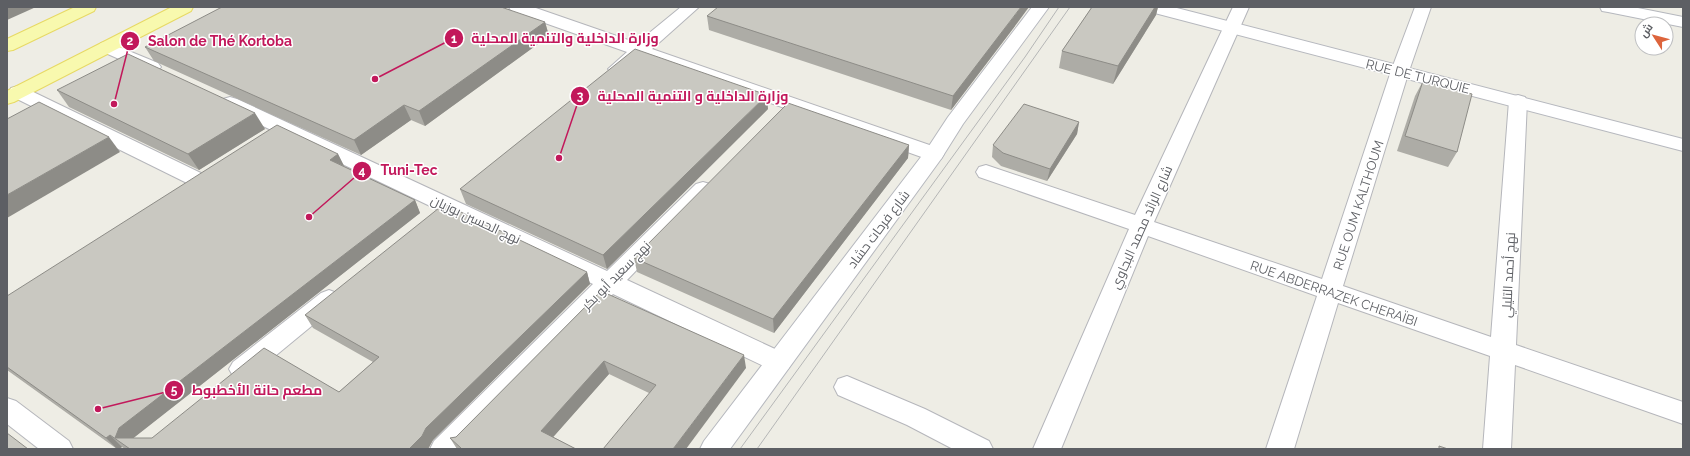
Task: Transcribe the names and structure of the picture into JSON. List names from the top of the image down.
{
  "streets": {
    "street": [
      "RUE DE TURQUIE",
      "RUE OUM KALTHOUM",
      "نهج الحسين بوزيان",
      "شارع الرائد محمد البجاوي",
      "شارع فرحات حشاد",
      "نهج سعيد أبو بكر",
      "نهج أحمد التليلي",
      "RUE ABDERRAZEK CHERAÏBI"
    ]
  },
  "crossings": [
    ["RUE DE TURQUIE", "RUE OUM KALTHOUM"],
    ["RUE DE TURQUIE", "شارع الرائد محمد البجاوي"],
    ["RUE DE TURQUIE", "نهج أحمد التليلي"],
    ["RUE OUM KALTHOUM", "RUE ABDERRAZEK CHERAÏBI"],
    ["نهج الحسين بوزيان", "شارع فرحات حشاد"],
    ["نهج الحسين بوزيان", "نهج سعيد أبو بكر"],
    ["شارع الرائد محمد البجاوي", "RUE ABDERRAZEK CHERAÏBI"],
    ["نهج أحمد التليلي", "RUE ABDERRAZEK CHERAÏBI"]
  ],
  "places": [
    "وزارة الداخلية والتنمية المحلية",
    "Salon de Thé Kortoba",
    "وزارة الداخلية و التنمية المحلية",
    "Tuni-Tec",
    "مطعم حانة الأخطبوط"
  ],
  "north": "top left"
}
